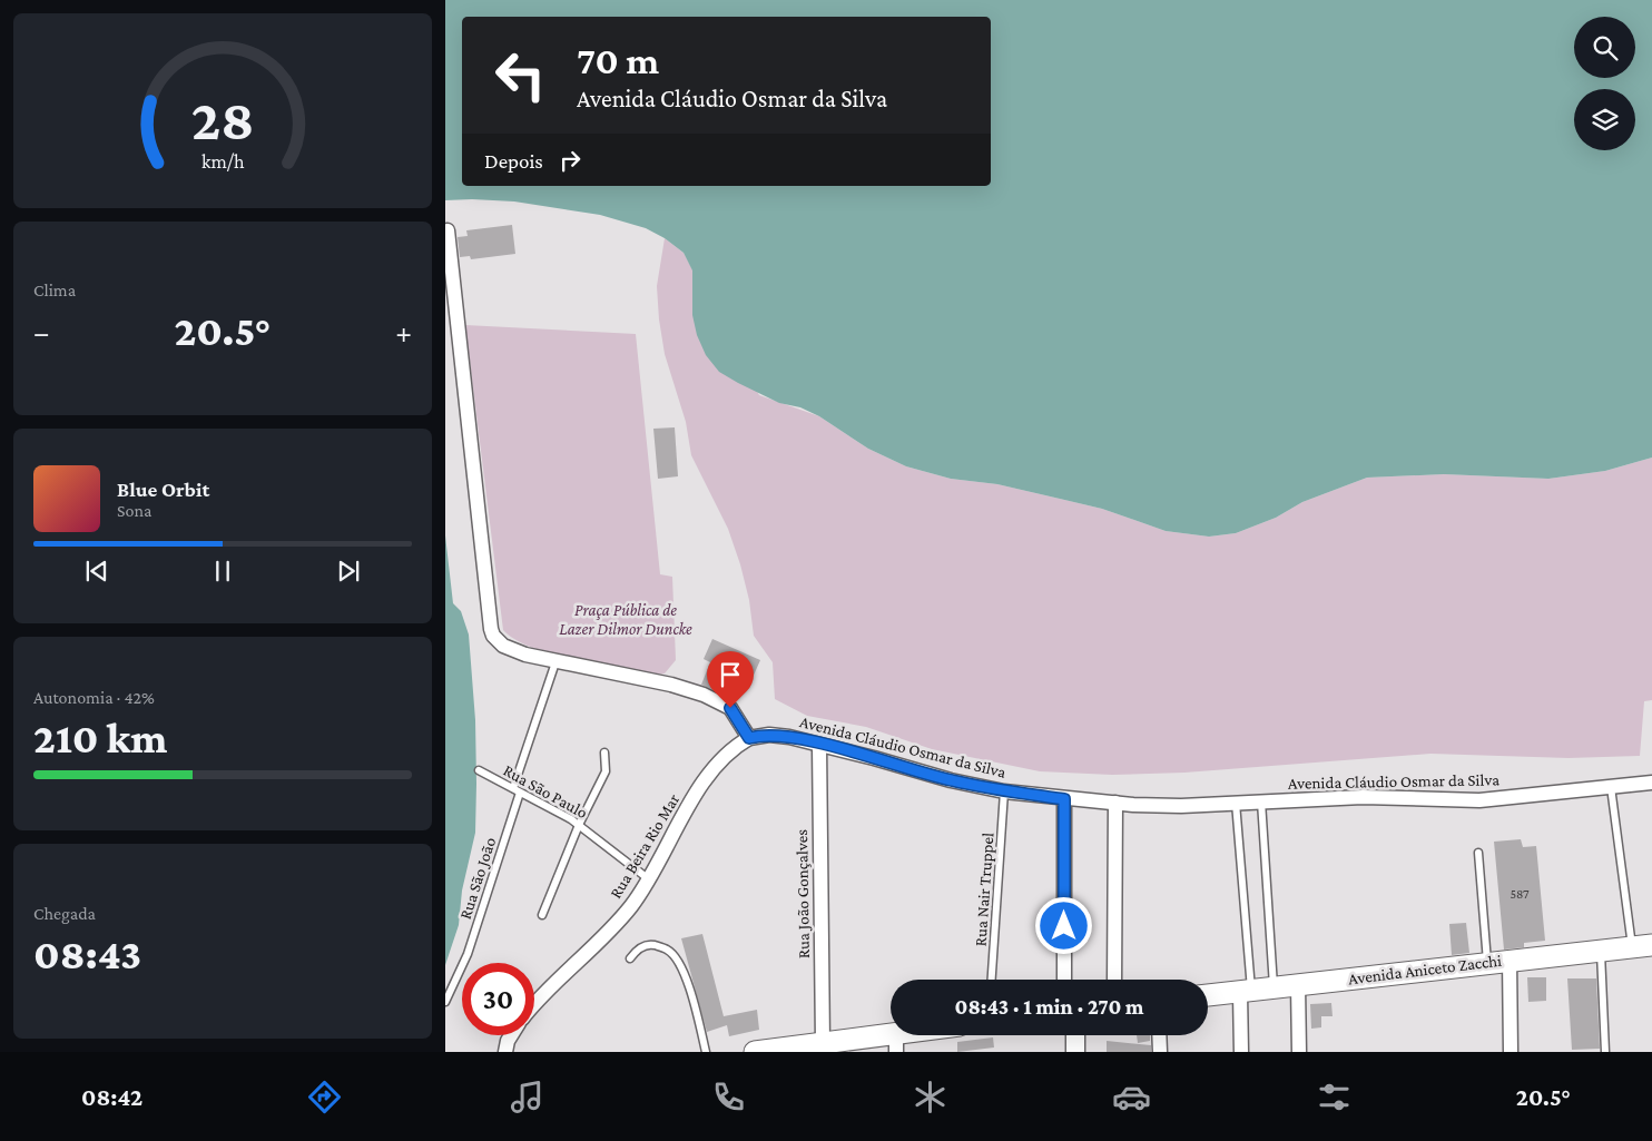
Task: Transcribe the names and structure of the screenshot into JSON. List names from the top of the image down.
{
  "streets": {
    "main road": ["Avenida Aniceto Zacchi"],
    "street": ["Avenida Cláudio Osmar da Silva", "Rua Beira Rio Mar", "Rua João Gonçalves"],
    "lane": ["Rua São Paulo", "Rua São João", "Rua Nair Truppel"]
  },
  "crossings": [
    ["Avenida Cláudio Osmar da Silva", "Rua Beira Rio Mar"],
    ["Avenida Cláudio Osmar da Silva", "Rua Nair Truppel"],
    ["Avenida Cláudio Osmar da Silva", "Rua João Gonçalves"],
    ["Rua São Paulo", "Rua Beira Rio Mar"],
    ["Rua São Paulo", "Rua São João"]
  ],
  "parks": ["Praça Pública de Lazer Dilmor Duncke"],
  "house_numbers": ["587"],
  "page": {
    "turn": ["70 m", "Avenida Cláudio Osmar da Silva"],
    "then": "Depois",
    "tile": [
      "Clima",
      ["Autonomia · 42%", "210 km"],
      ["Chegada", "08:43"]
    ],
    "heat": ["−", "20.5°", "+"],
    "song": ["Blue Orbit", "Sona"],
    "limit": "30",
    "trip": "08:43 · 1 min · 270 m",
    "tabs": ["08:42", "20.5°"],
    "gauge": ["28", "km/h"]
  }
}
